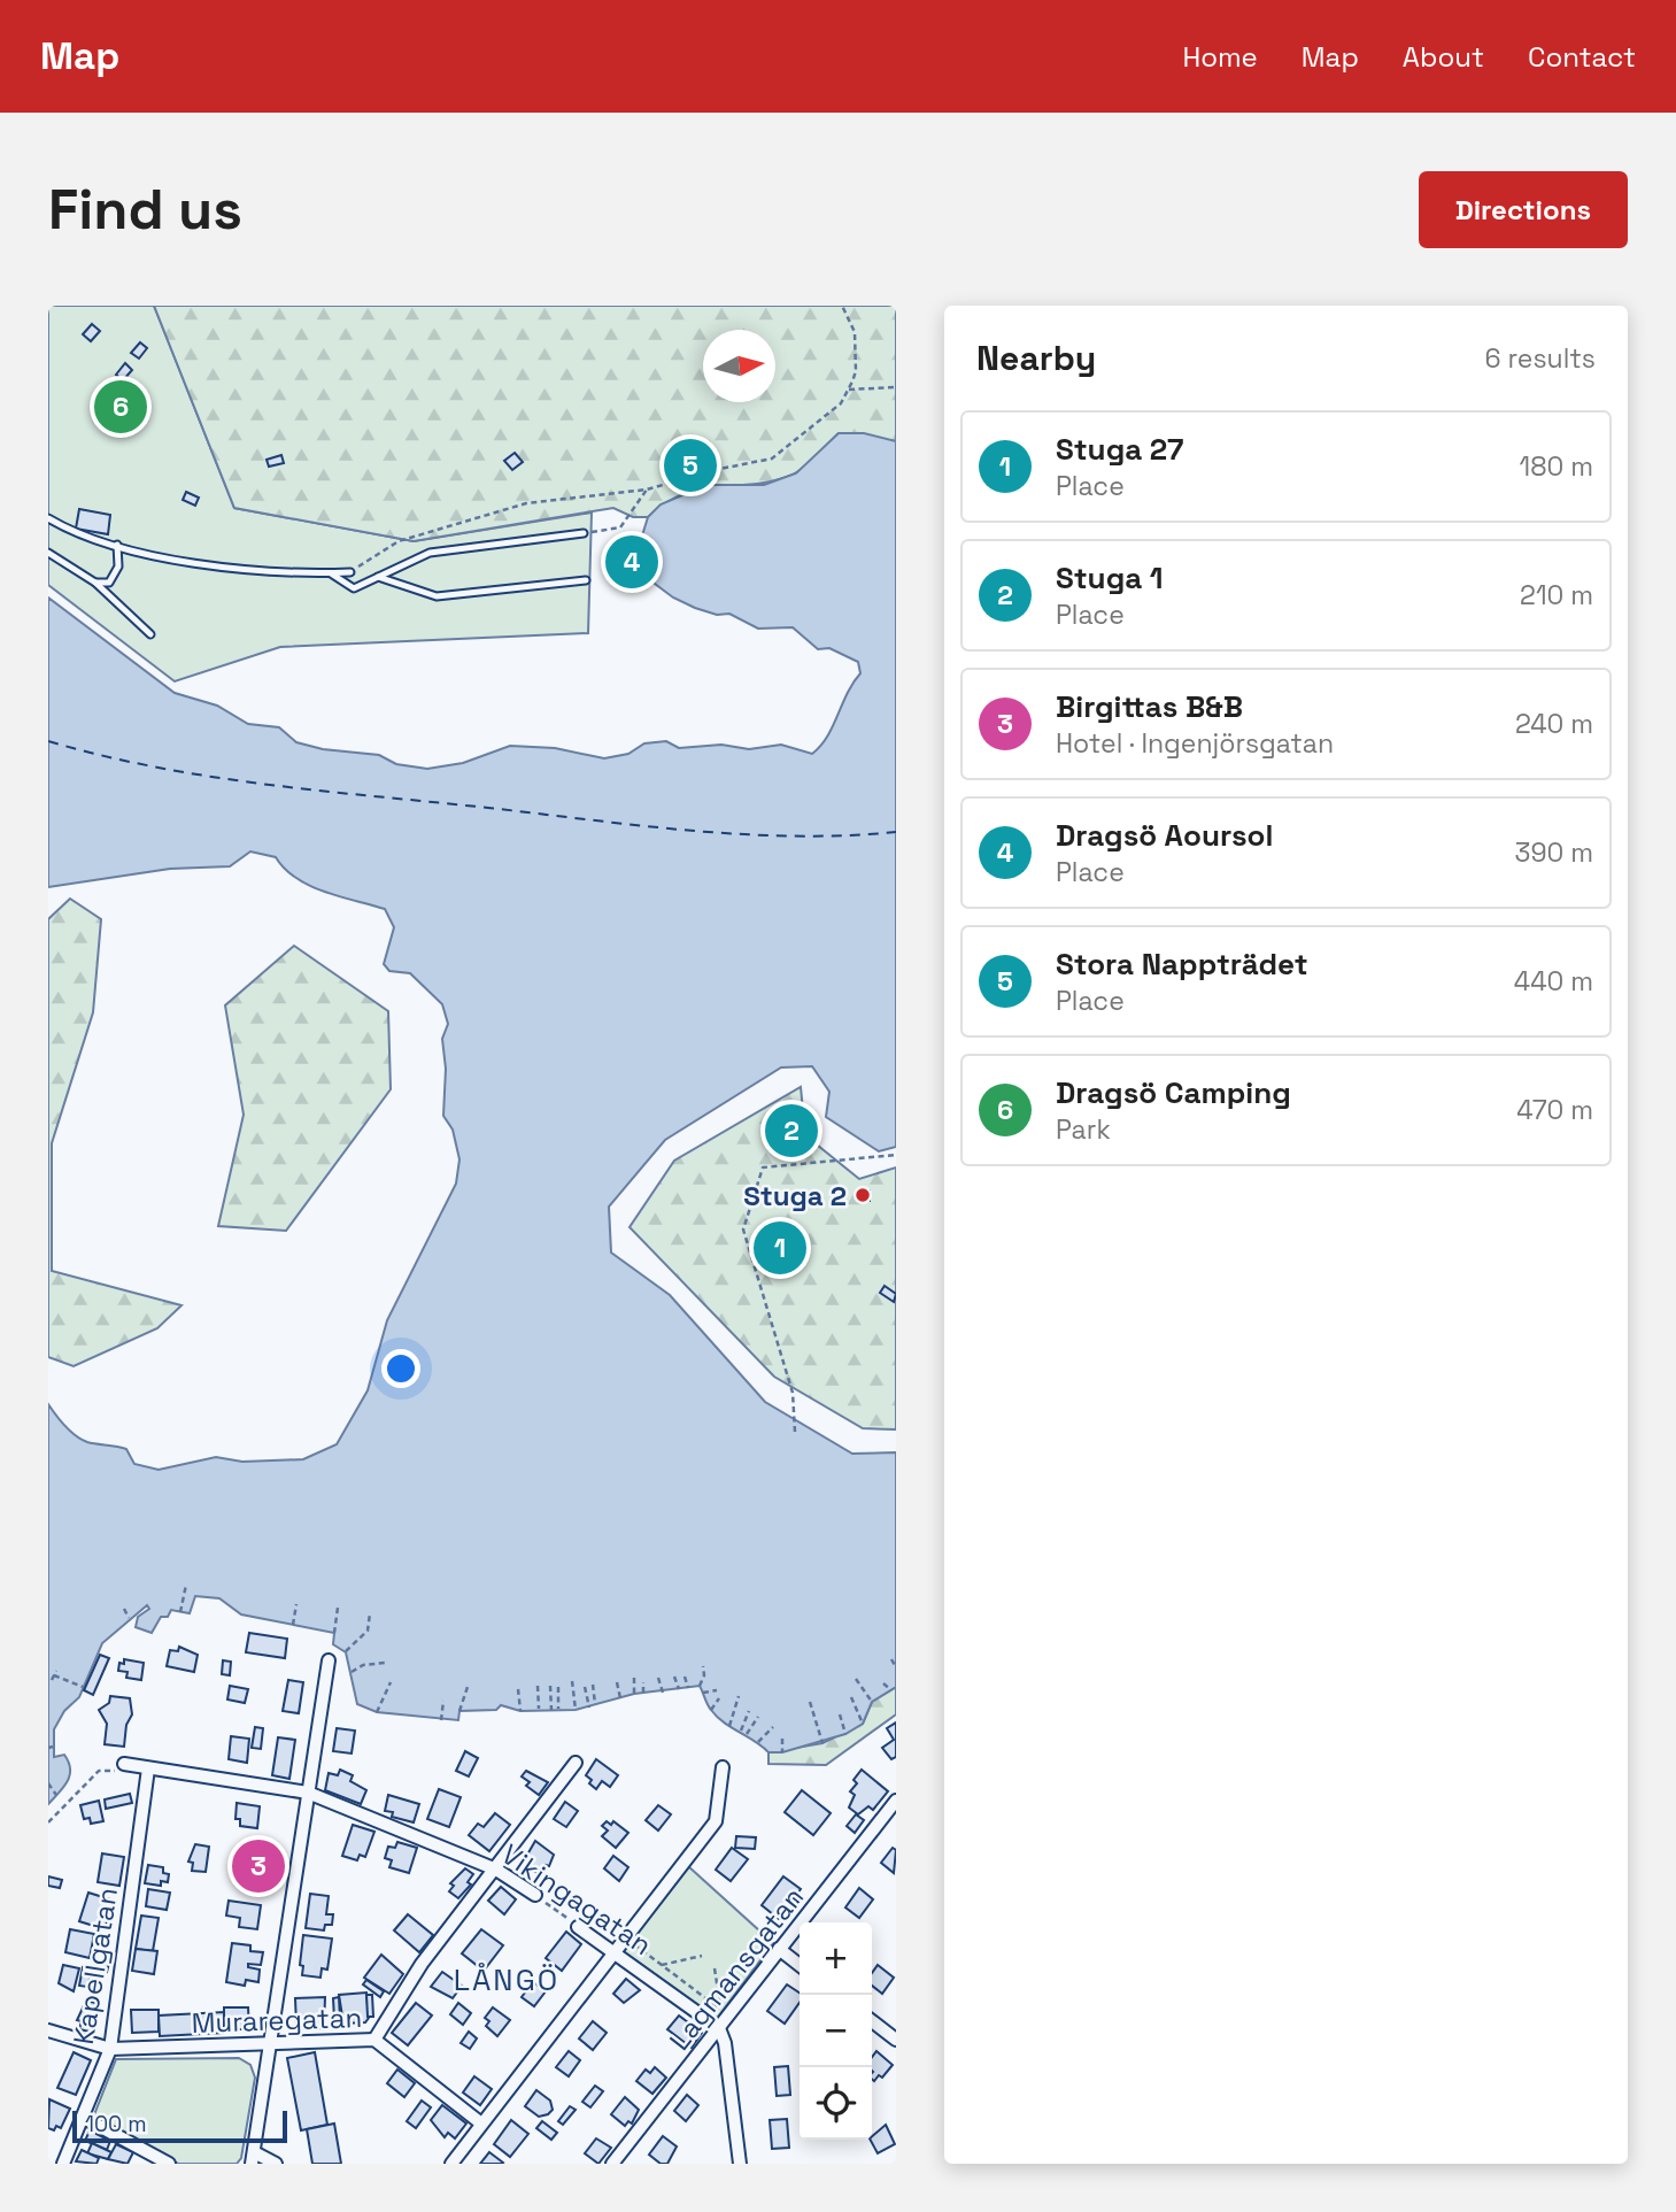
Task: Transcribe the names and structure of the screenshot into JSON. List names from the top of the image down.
{
  "streets": {
    "street": [
      "Vikingagatan",
      "Kapellgatan",
      "Lagmansgatan",
      "Muraregatan"
    ]
  },
  "crossings": [
    ["Vikingagatan", "Kapellgatan"],
    ["Vikingagatan", "Lagmansgatan"],
    ["Kapellgatan", "Muraregatan"]
  ],
  "districts": ["LÅNGÖ"],
  "places": ["Stuga 2"],
  "scale_bar": "100 m",
  "north": "right",
  "page": {
    "header": "Map",
    "nav": [
      "Home",
      "Map",
      "About",
      "Contact"
    ],
    "buttons": "Directions",
    "title": "Find us",
    "heading": ["Nearby", "6 results"],
    "pins": [
      "6",
      "5",
      "4",
      "2",
      "1",
      "3"
    ],
    "list": [
      {
        "mark": "1",
        "name": "Stuga 27",
        "note": "Place",
        "value": "180 m"
      },
      {
        "mark": "2",
        "name": "Stuga 1",
        "note": "Place",
        "value": "210 m"
      },
      {
        "mark": "3",
        "name": "Birgittas B&B",
        "note": "Hotel · Ingenjörsgatan",
        "value": "240 m"
      },
      {
        "mark": "4",
        "name": "Dragsö Aoursol",
        "note": "Place",
        "value": "390 m"
      },
      {
        "mark": "5",
        "name": "Stora Nappträdet",
        "note": "Place",
        "value": "440 m"
      },
      {
        "mark": "6",
        "name": "Dragsö Camping",
        "note": "Park",
        "value": "470 m"
      }
    ],
    "map_buttons": ["+", "−"],
    "scale": "100 m"
  }
}
